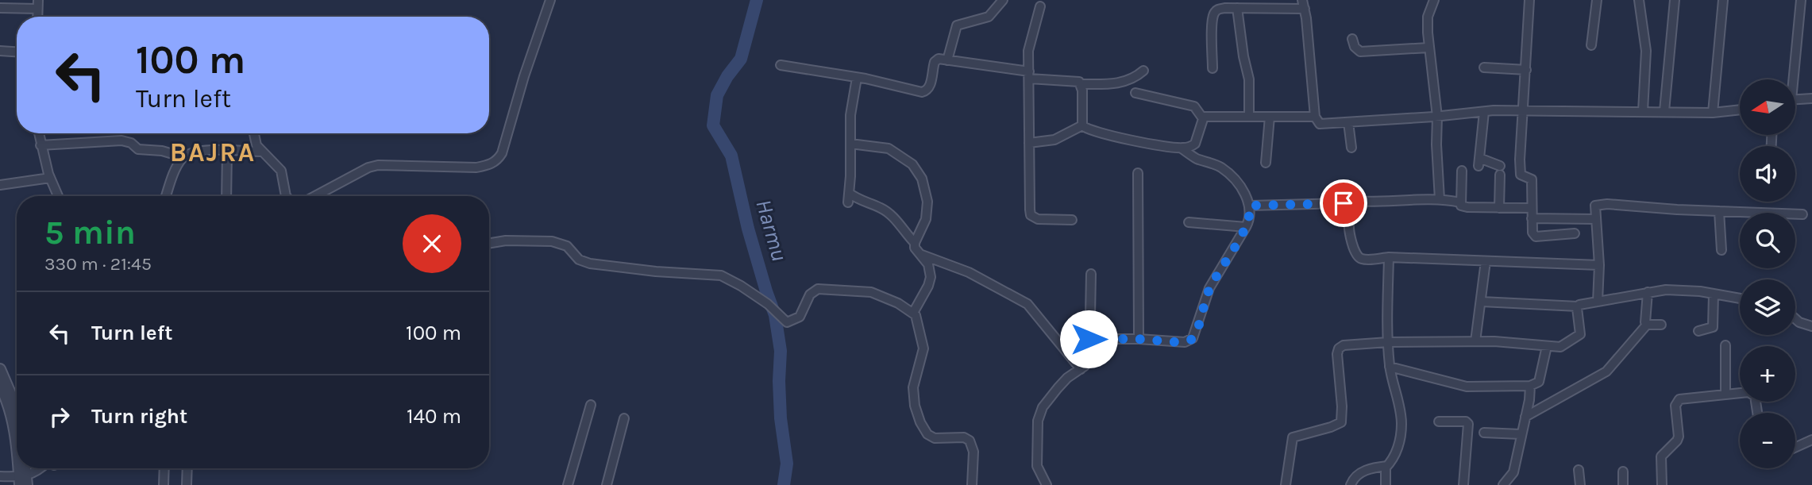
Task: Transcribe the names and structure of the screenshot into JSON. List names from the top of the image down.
{
  "districts": ["BAJRA"],
  "water": ["Harmu"],
  "north": "left",
  "page": {
    "turn": ["100 m", "Turn left"],
    "map_buttons": ["+", "−"],
    "heading": ["5 min", "330 m · 21:45"],
    "list": [
      {
        "name": "Turn left",
        "value": "100 m"
      },
      {
        "name": "Turn right",
        "value": "140 m"
      }
    ]
  }
}
